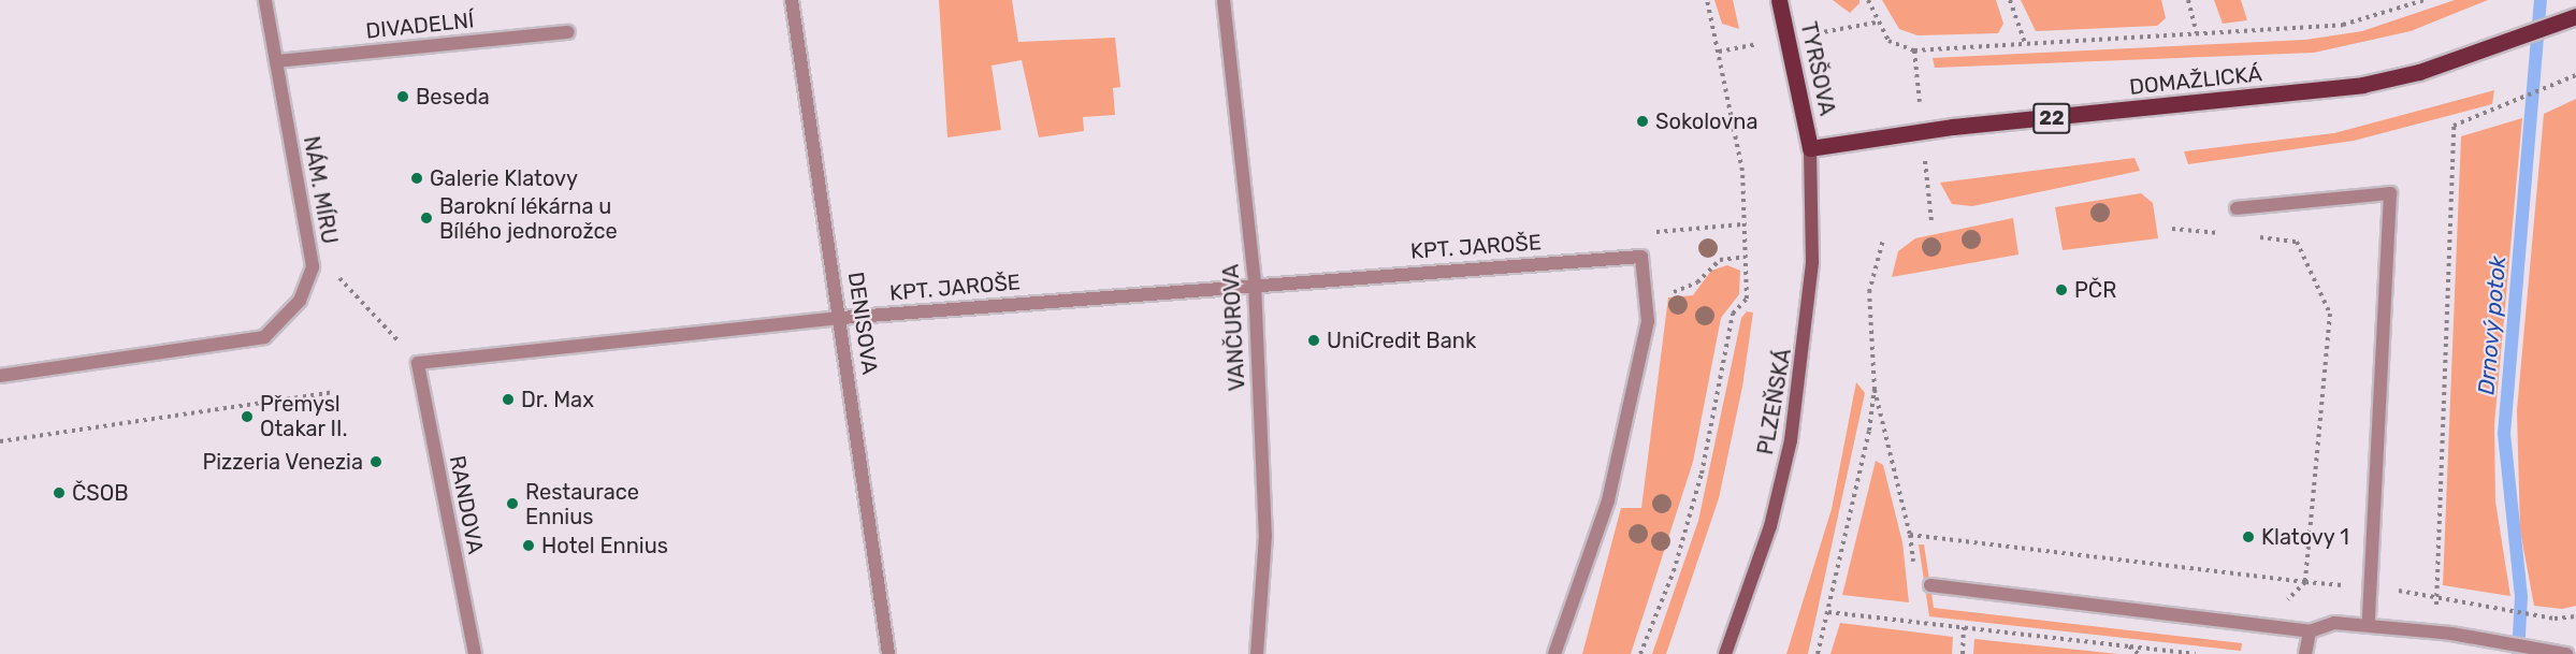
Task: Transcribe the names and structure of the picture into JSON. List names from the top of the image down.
{
  "streets": {
    "main road": [
      "TYRŠOVA",
      "DOMAŽLICKÁ",
      "22",
      "PLZEŇSKÁ"
    ],
    "street": [
      "DIVADELNÍ",
      "NÁM. MÍRU",
      "KPT. JAROŠE",
      "DENISOVA",
      "VANČUROVA",
      "RANDOVA"
    ]
  },
  "crossings": [
    ["DIVADELNÍ", "NÁM. MÍRU"],
    ["TYRŠOVA", "DOMAŽLICKÁ"],
    ["TYRŠOVA", "PLZEŇSKÁ"],
    ["DOMAŽLICKÁ", "PLZEŇSKÁ"],
    ["KPT. JAROŠE", "DENISOVA"],
    ["KPT. JAROŠE", "VANČUROVA"],
    ["KPT. JAROŠE", "RANDOVA"]
  ],
  "water": ["Drnový potok"],
  "places": [
    "Beseda",
    "Sokolovna",
    "Galerie Klatovy",
    "Barokní lékárna u Bílého jednorožce",
    "PČR",
    "UniCredit Bank",
    "Dr. Max",
    "Přemysl Otakar II.",
    "Pizzeria Venezia",
    "ČSOB",
    "Restaurace Ennius",
    "Klatovy 1",
    "Hotel Ennius"
  ]
}
